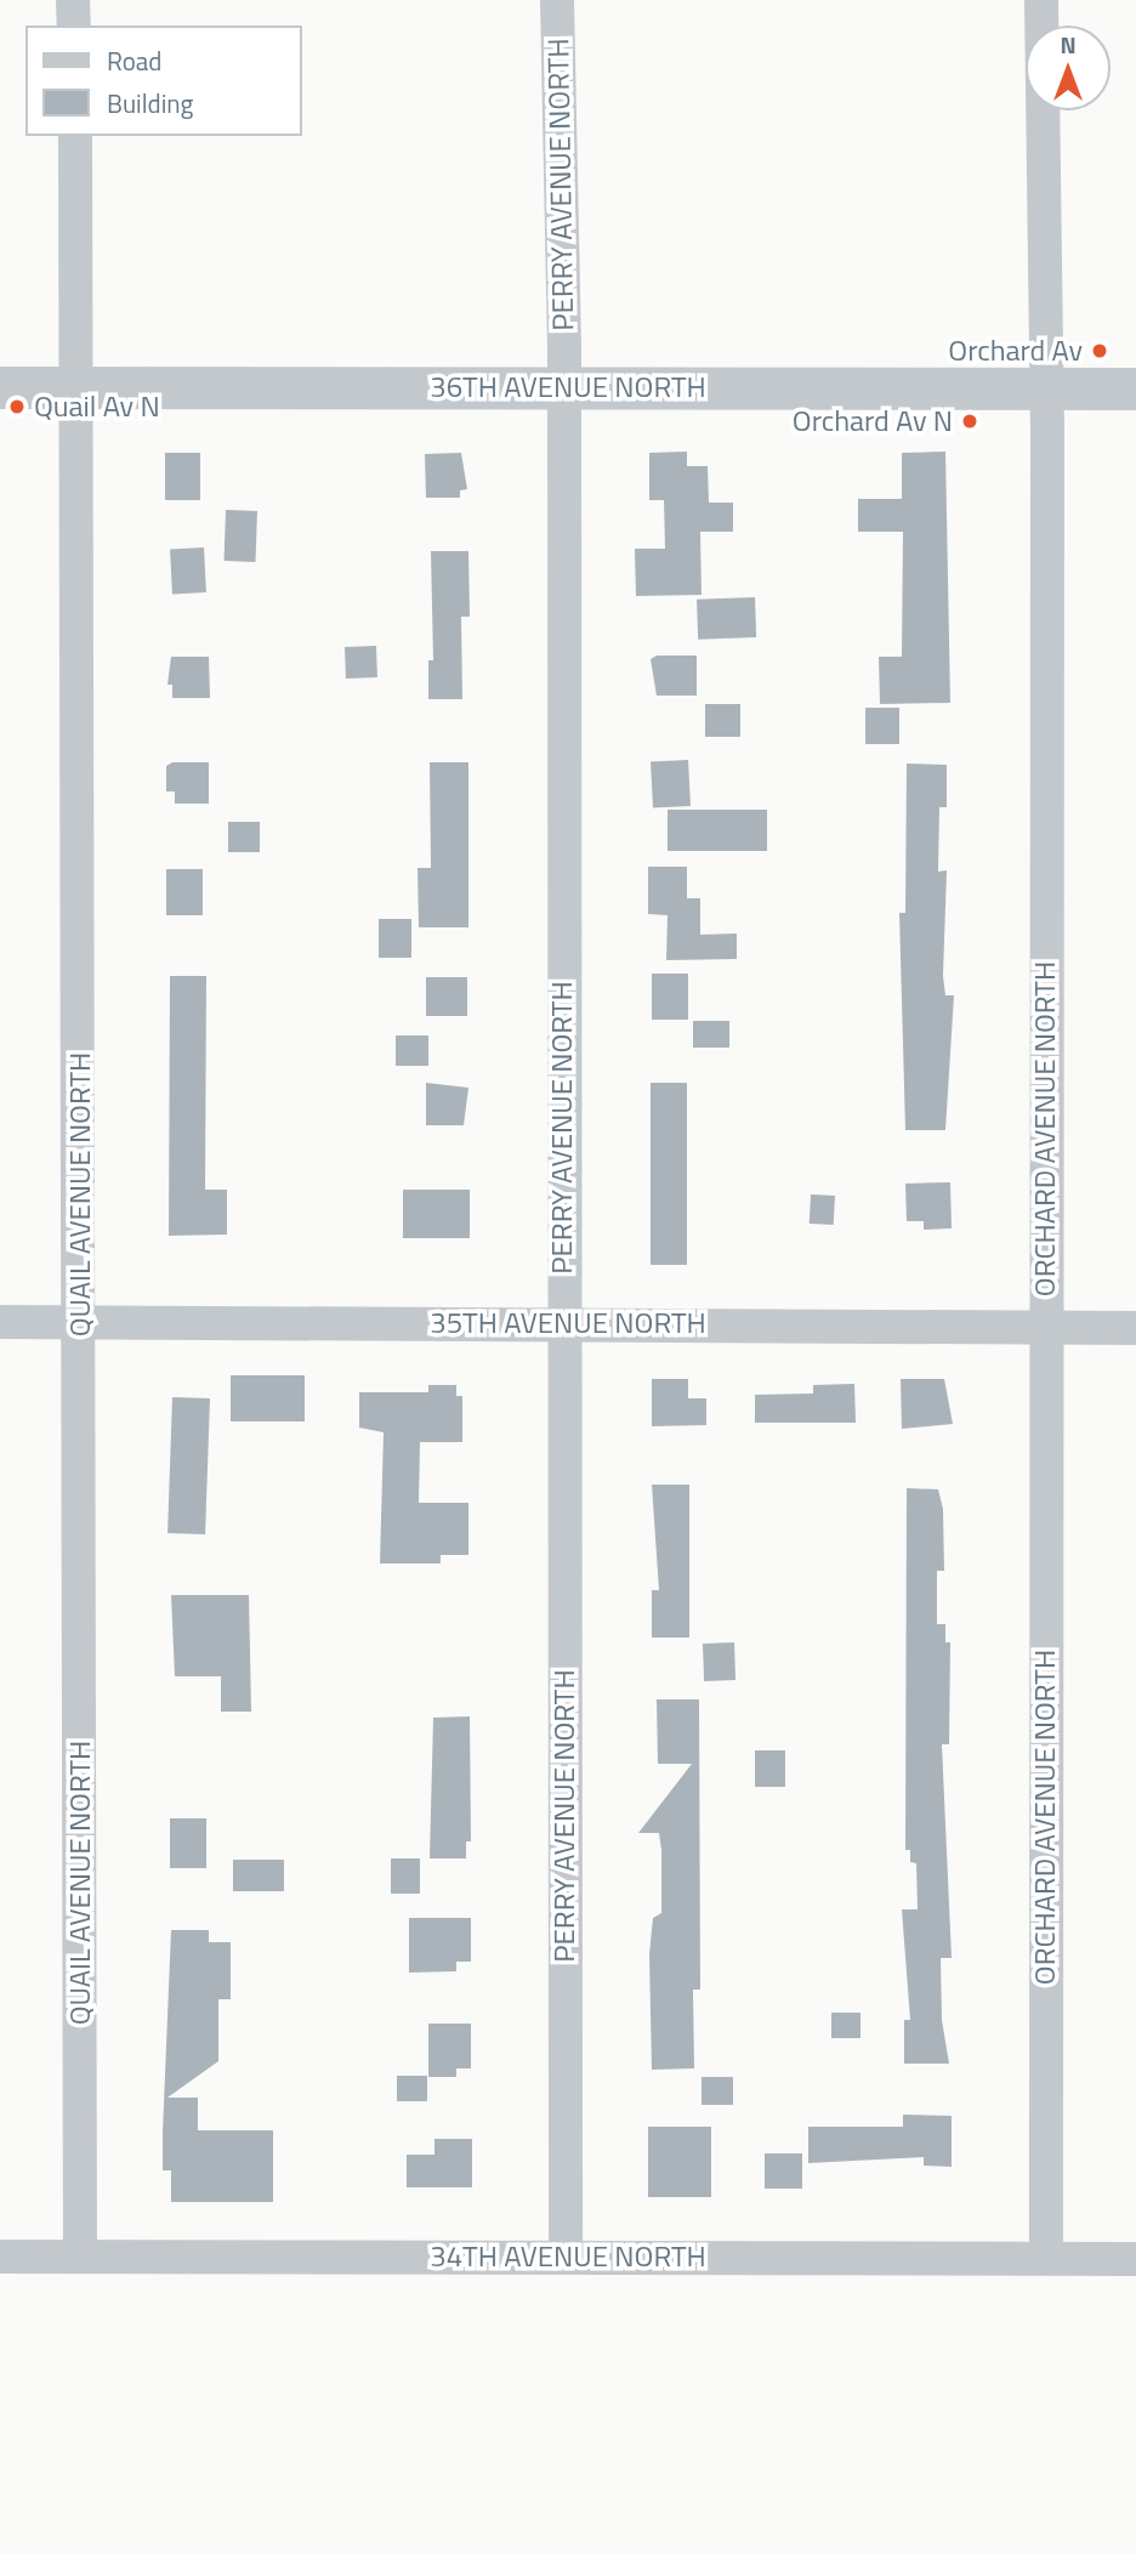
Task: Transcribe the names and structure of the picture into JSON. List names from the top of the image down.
{
  "streets": {
    "street": [
      "PERRY AVENUE NORTH",
      "36TH AVENUE NORTH",
      "ORCHARD AVENUE NORTH",
      "QUAIL AVENUE NORTH",
      "35TH AVENUE NORTH",
      "34TH AVENUE NORTH"
    ]
  },
  "crossings": [
    ["PERRY AVENUE NORTH", "36TH AVENUE NORTH"],
    ["PERRY AVENUE NORTH", "35TH AVENUE NORTH"],
    ["PERRY AVENUE NORTH", "34TH AVENUE NORTH"],
    ["36TH AVENUE NORTH", "ORCHARD AVENUE NORTH"],
    ["36TH AVENUE NORTH", "QUAIL AVENUE NORTH"],
    ["ORCHARD AVENUE NORTH", "35TH AVENUE NORTH"],
    ["ORCHARD AVENUE NORTH", "34TH AVENUE NORTH"],
    ["QUAIL AVENUE NORTH", "35TH AVENUE NORTH"],
    ["QUAIL AVENUE NORTH", "34TH AVENUE NORTH"]
  ],
  "places": ["Orchard Av", "Quail Av N", "Orchard Av N"],
  "legend": ["Road", "Building"],
  "north": "top"
}
